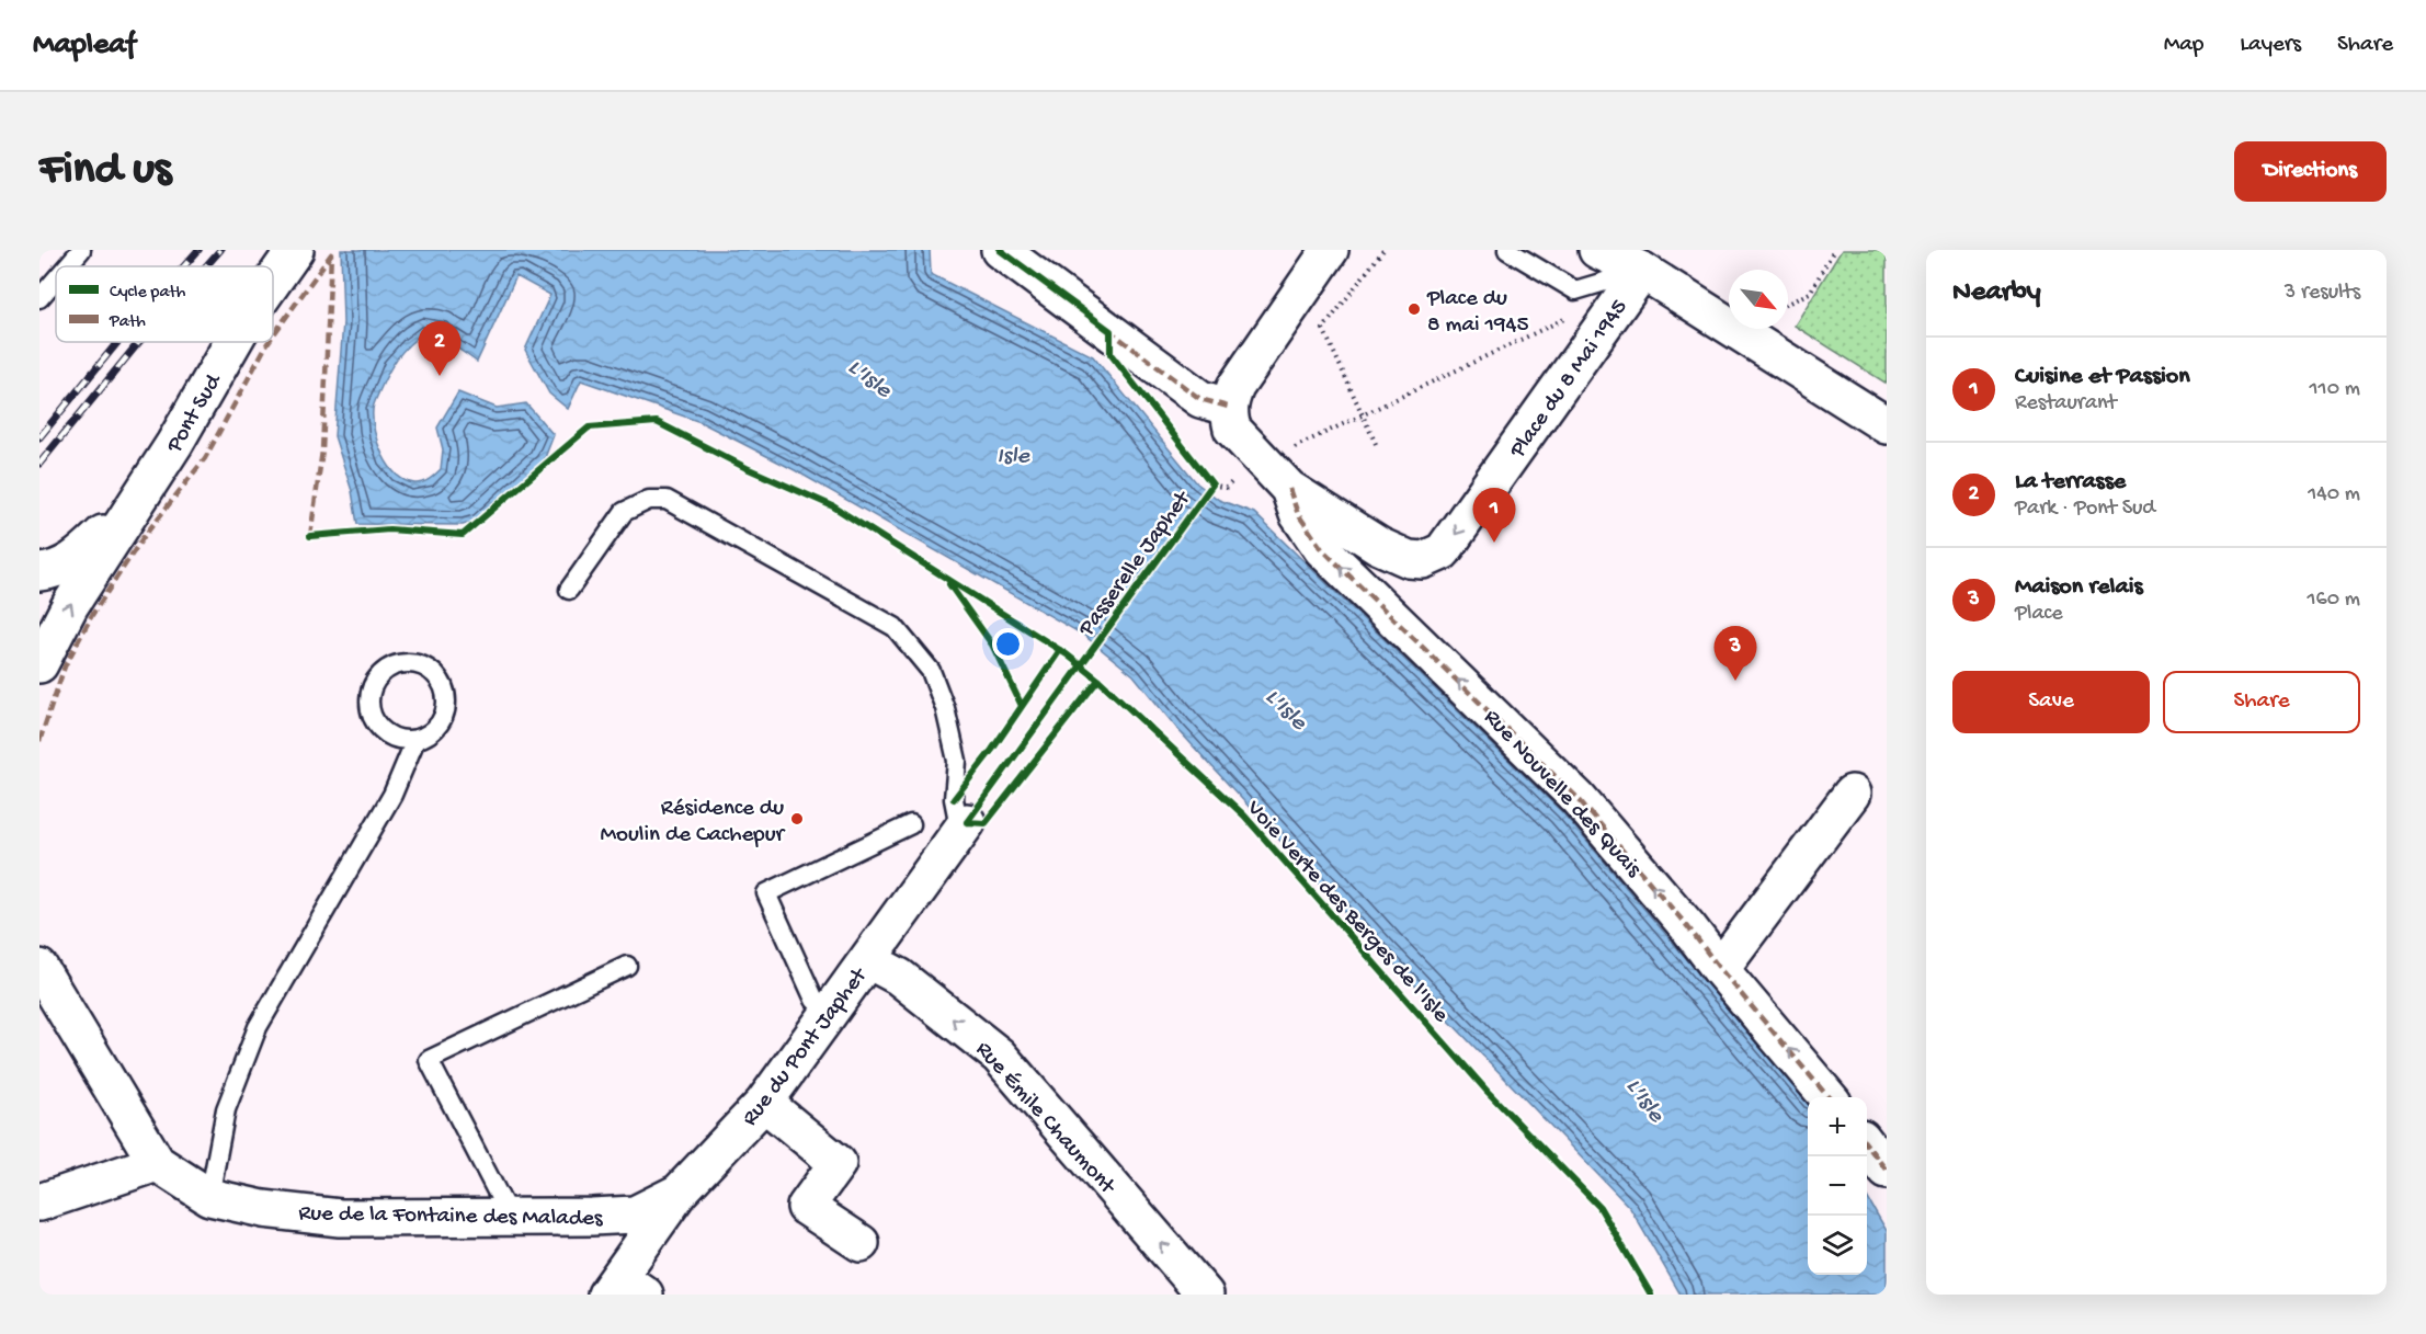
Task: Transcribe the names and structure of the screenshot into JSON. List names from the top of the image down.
{
  "streets": {
    "street": [
      "Place du 8 Mai 1945",
      "Pont Sud",
      "Rue Nouvelle des Quais",
      "Rue du Pont Japhet",
      "Rue Émile Chaumont",
      "Rue de la Fontaine des Malades"
    ],
    "cycle path": ["Passerelle Japhet", "Voie Verte des Berges de l'Isle"]
  },
  "crossings": [
    ["Place du 8 Mai 1945", "Rue Nouvelle des Quais"],
    ["Passerelle Japhet", "Rue du Pont Japhet"],
    ["Rue du Pont Japhet", "Rue Émile Chaumont"],
    ["Rue du Pont Japhet", "Rue de la Fontaine des Malades"]
  ],
  "one_way": ["Rue Nouvelle des Quais", "Rue Émile Chaumont"],
  "water": ["L'Isle", "Isle"],
  "places": ["Place du 8 mai 1945", "Résidence du Moulin de Cachepur"],
  "legend": ["Cycle path", "Path"],
  "north": "bottom right",
  "page": {
    "header": "Mapleaf",
    "nav": ["Map", "Layers", "Share"],
    "buttons": [
      "Directions",
      ["Save", "Share"]
    ],
    "title": "Find us",
    "heading": ["Nearby", "3 results"],
    "pins": ["2", "1", "3"],
    "list": [
      {
        "mark": "1",
        "name": "Cuisine et Passion",
        "note": "Restaurant",
        "value": "110 m"
      },
      {
        "mark": "2",
        "name": "La terrasse",
        "note": "Park · Pont Sud",
        "value": "140 m"
      },
      {
        "mark": "3",
        "name": "Maison relais",
        "note": "Place",
        "value": "160 m"
      }
    ],
    "map_buttons": ["+", "−"]
  }
}
